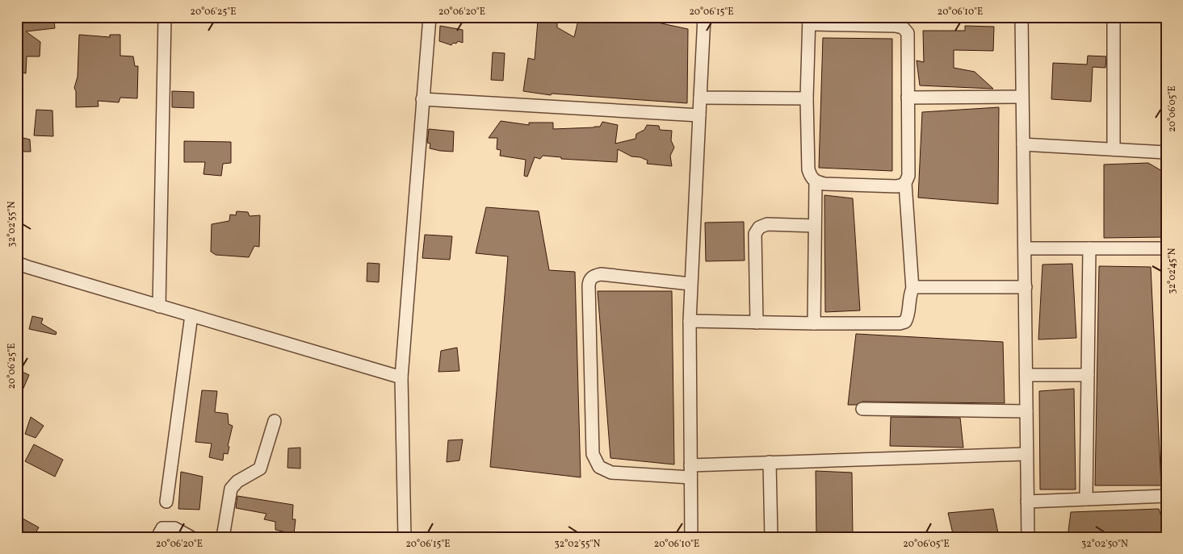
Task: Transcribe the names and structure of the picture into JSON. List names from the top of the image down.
{
  "coordinates": [
    "20°06'25\"E",
    "20°06'20\"E",
    "20°06'15\"E",
    "20°06'10\"E",
    "20°06'05\"E",
    "32°02'55\"N",
    "32°02'45\"N",
    "32°02'50\"N"
  ]
}
